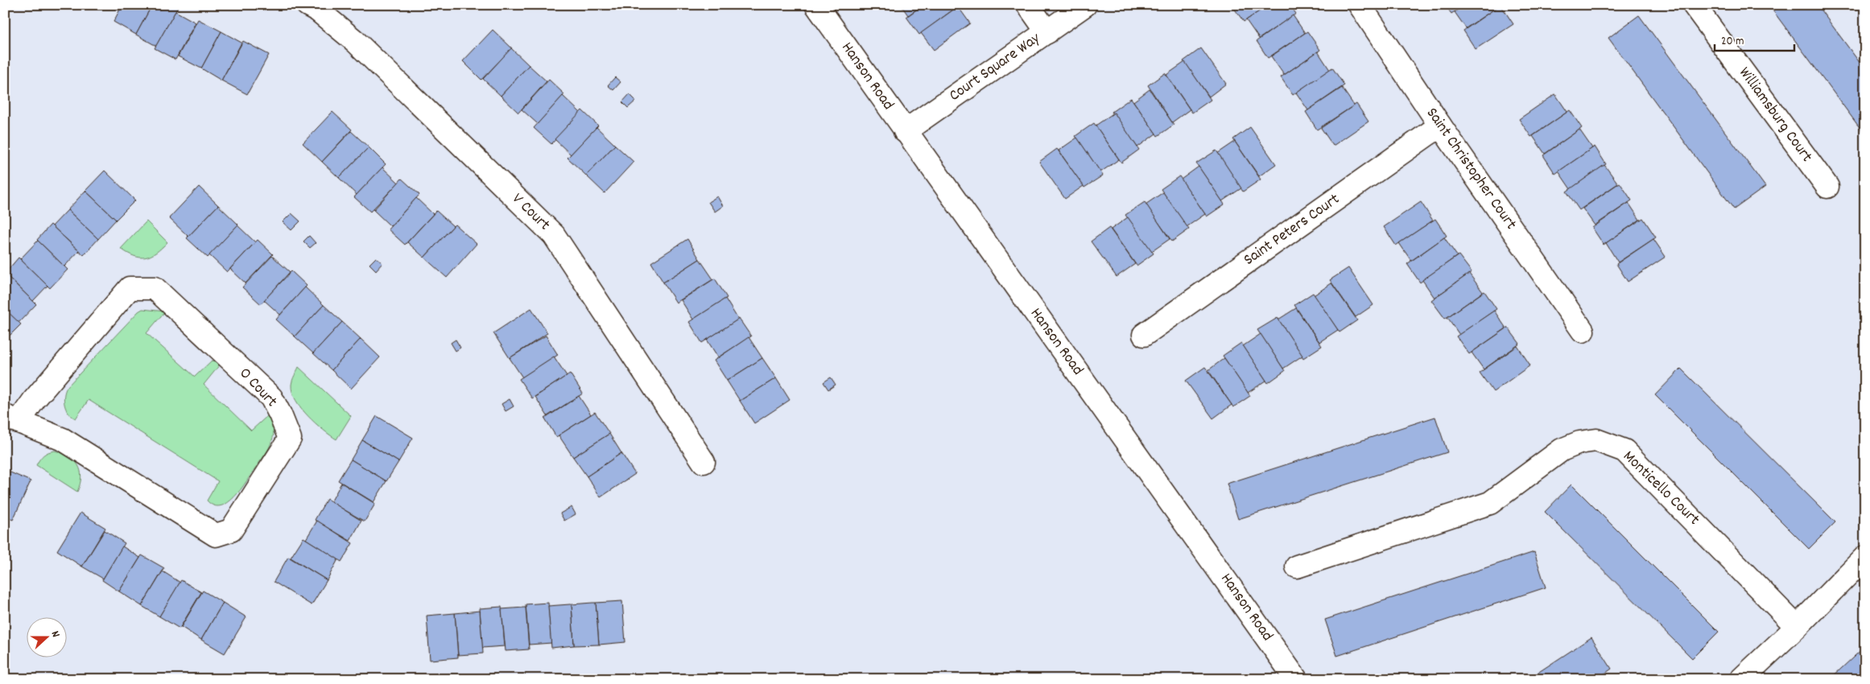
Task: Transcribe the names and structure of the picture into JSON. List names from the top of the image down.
{
  "streets": {
    "street": [
      "Court Square Way",
      "Hanson Road",
      "Williamsburg Court",
      "Saint Christopher Court",
      "V Court",
      "Saint Peters Court",
      "O Court",
      "Monticello Court"
    ]
  },
  "crossings": [
    ["Court Square Way", "Hanson Road"],
    ["Saint Christopher Court", "Saint Peters Court"]
  ],
  "scale_bar": "20 m",
  "north": "right"
}
